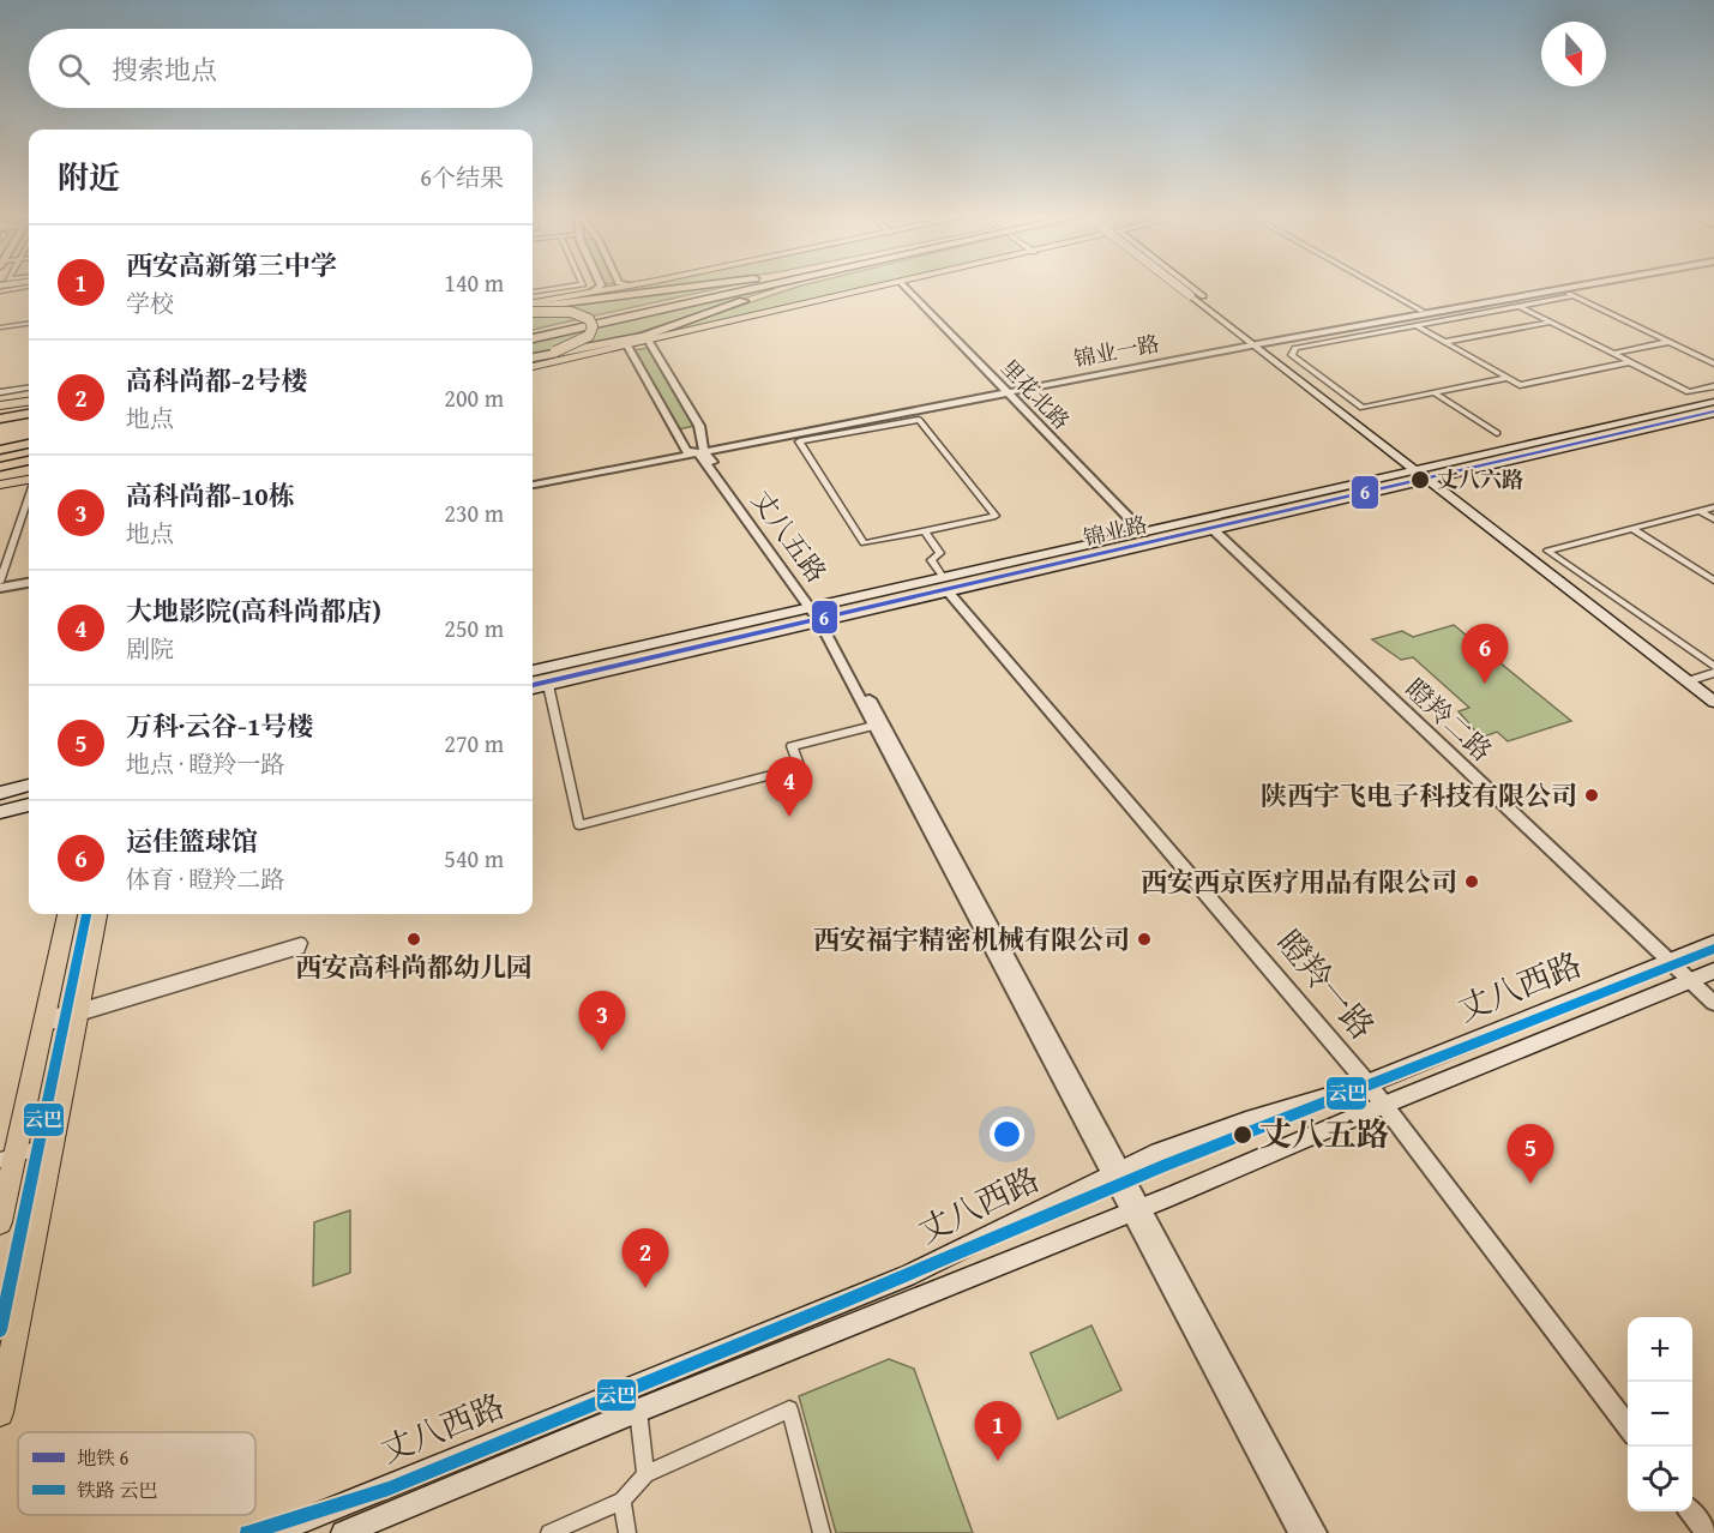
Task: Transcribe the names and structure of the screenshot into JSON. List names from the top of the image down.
{
  "streets": {
    "main road": ["锦业路", "丈八西路"],
    "street": [
      "锦业一路",
      "里花北路",
      "丈八五路",
      "瞪羚二路",
      "瞪羚一路"
    ]
  },
  "crossings": [
    ["锦业一路", "里花北路"],
    ["锦业一路", "丈八五路"],
    ["里花北路", "锦业路"],
    ["锦业路", "丈八五路"],
    ["锦业路", "瞪羚二路"],
    ["锦业路", "瞪羚一路"],
    ["丈八五路", "丈八西路"],
    ["瞪羚二路", "丈八西路"],
    ["瞪羚一路", "丈八西路"]
  ],
  "places": [
    "丈八六路",
    "陕西宇飞电子科技有限公司",
    "西安西京医疗用品有限公司",
    "西安高科尚都幼儿园",
    "西安福宇精密机械有限公司",
    "丈八五路"
  ],
  "lines": ["metro line 6", "rail line 云巴"],
  "legend": ["地铁 6", "铁路 云巴"],
  "north": "bottom",
  "page": {
    "search": "搜索地点",
    "heading": ["附近", "6个结果"],
    "list": [
      {
        "mark": "1",
        "name": "西安高新第三中学",
        "note": "学校",
        "value": "140 m"
      },
      {
        "mark": "2",
        "name": "高科尚都-2号楼",
        "note": "地点",
        "value": "200 m"
      },
      {
        "mark": "3",
        "name": "高科尚都-10栋",
        "note": "地点",
        "value": "230 m"
      },
      {
        "mark": "4",
        "name": "大地影院(高科尚都店)",
        "note": "剧院",
        "value": "250 m"
      },
      {
        "mark": "5",
        "name": "万科·云谷-1号楼",
        "note": "地点 · 瞪羚一路",
        "value": "270 m"
      },
      {
        "mark": "6",
        "name": "运佳篮球馆",
        "note": "体育 · 瞪羚二路",
        "value": "540 m"
      }
    ],
    "pins": [
      "6",
      "4",
      "3",
      "5",
      "2",
      "1"
    ],
    "map_buttons": ["+", "−"]
  }
}
